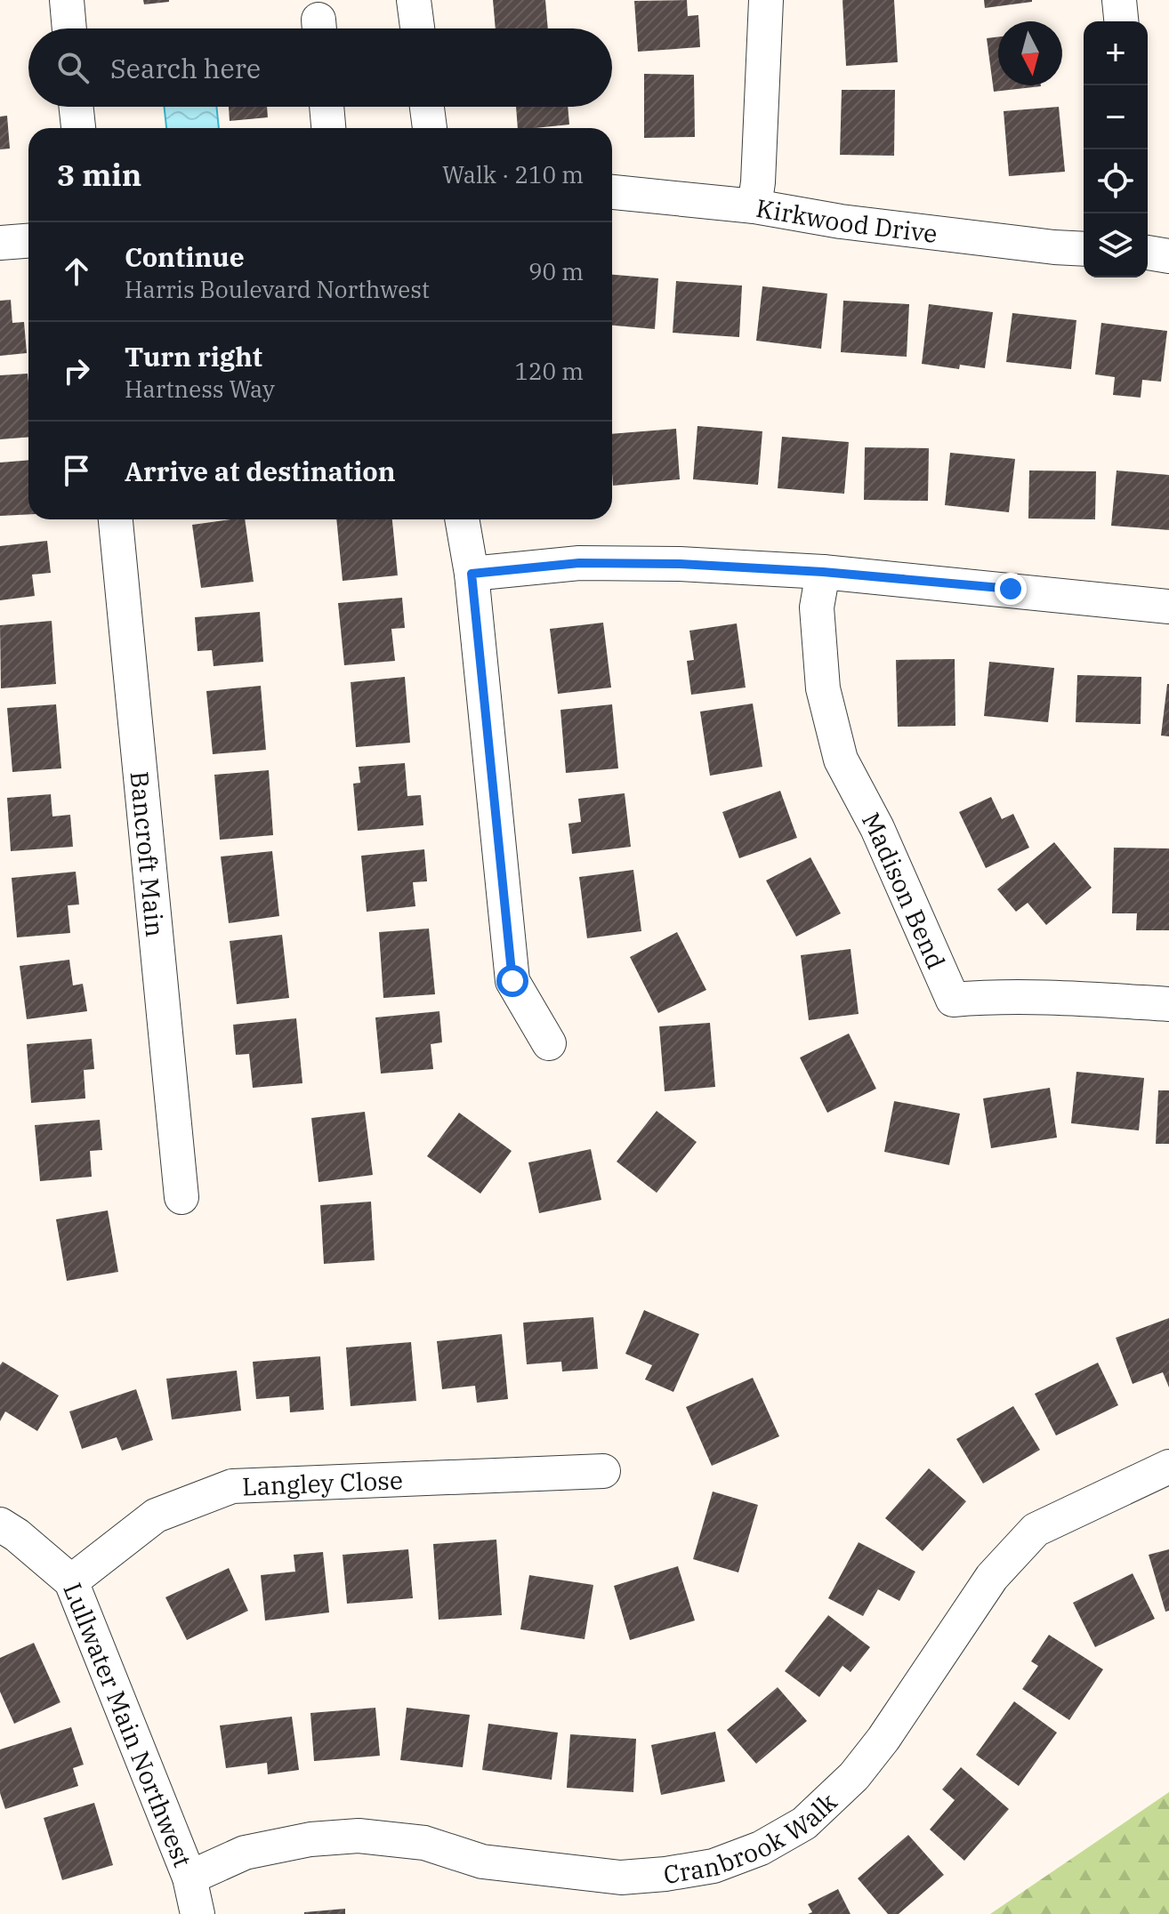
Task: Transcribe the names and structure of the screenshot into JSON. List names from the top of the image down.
{
  "streets": {
    "street": [
      "Kirkwood Drive",
      "Bancroft Main",
      "Madison Bend",
      "Langley Close",
      "Lullwater Main Northwest",
      "Cranbrook Walk"
    ]
  },
  "crossings": [
    ["Langley Close", "Lullwater Main Northwest"],
    ["Lullwater Main Northwest", "Cranbrook Walk"]
  ],
  "north": "bottom",
  "page": {
    "map_buttons": ["+", "−"],
    "search": "Search here",
    "heading": ["3 min", "Walk · 210 m"],
    "list": [
      ["Continue", "Harris Boulevard Northwest", "90 m"],
      ["Turn right", "Hartness Way", "120 m"],
      "Arrive at destination"
    ]
  }
}
